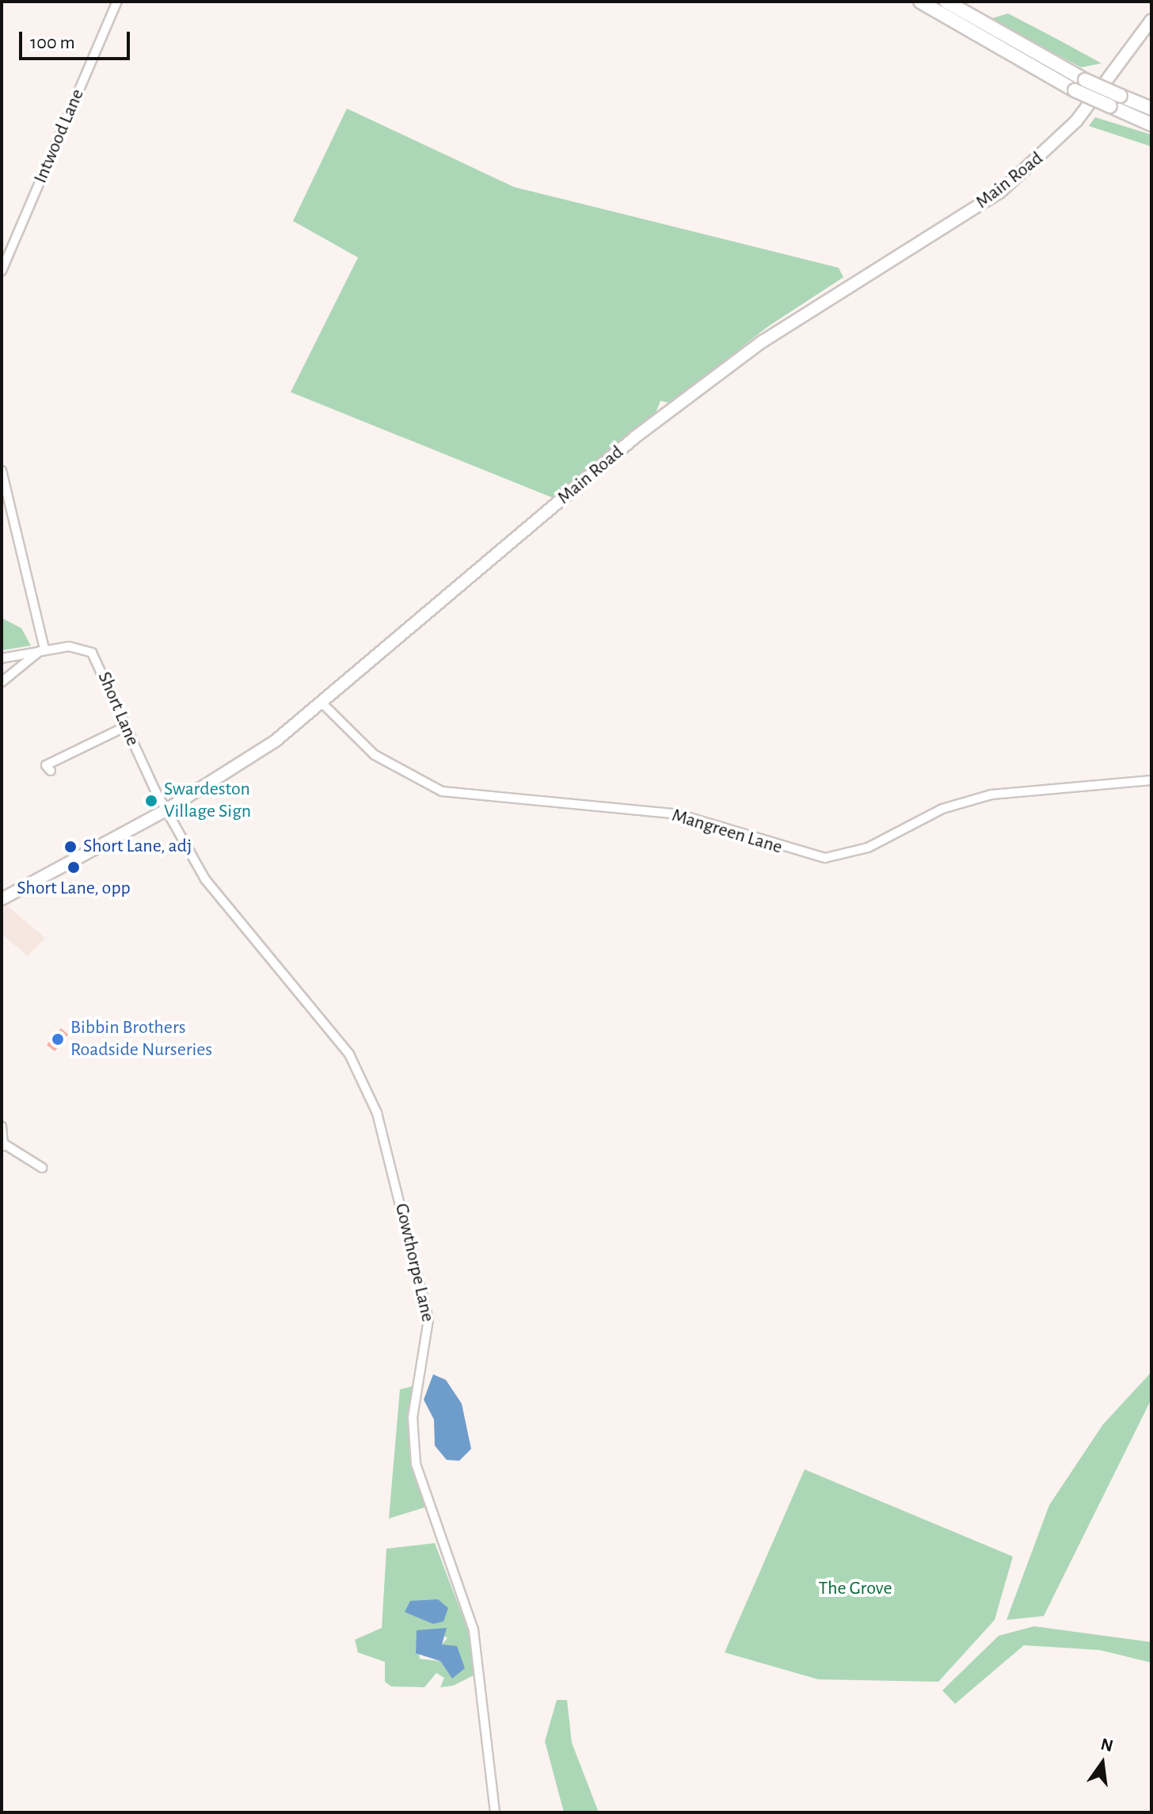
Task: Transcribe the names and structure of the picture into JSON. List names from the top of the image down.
{
  "streets": {
    "main road": ["Main Road"],
    "street": [
      "Intwood Lane",
      "Short Lane",
      "Mangreen Lane",
      "Gowthorpe Lane"
    ]
  },
  "crossings": [
    ["Main Road", "Short Lane"],
    ["Main Road", "Mangreen Lane"],
    ["Main Road", "Gowthorpe Lane"],
    ["Short Lane", "Gowthorpe Lane"]
  ],
  "parks": ["The Grove"],
  "places": [
    "Swardeston Village Sign",
    "Short Lane, adj",
    "Short Lane, opp",
    "Bibbin Brothers Roadside Nurseries"
  ],
  "scale_bar": "100 m",
  "north": "top"
}
